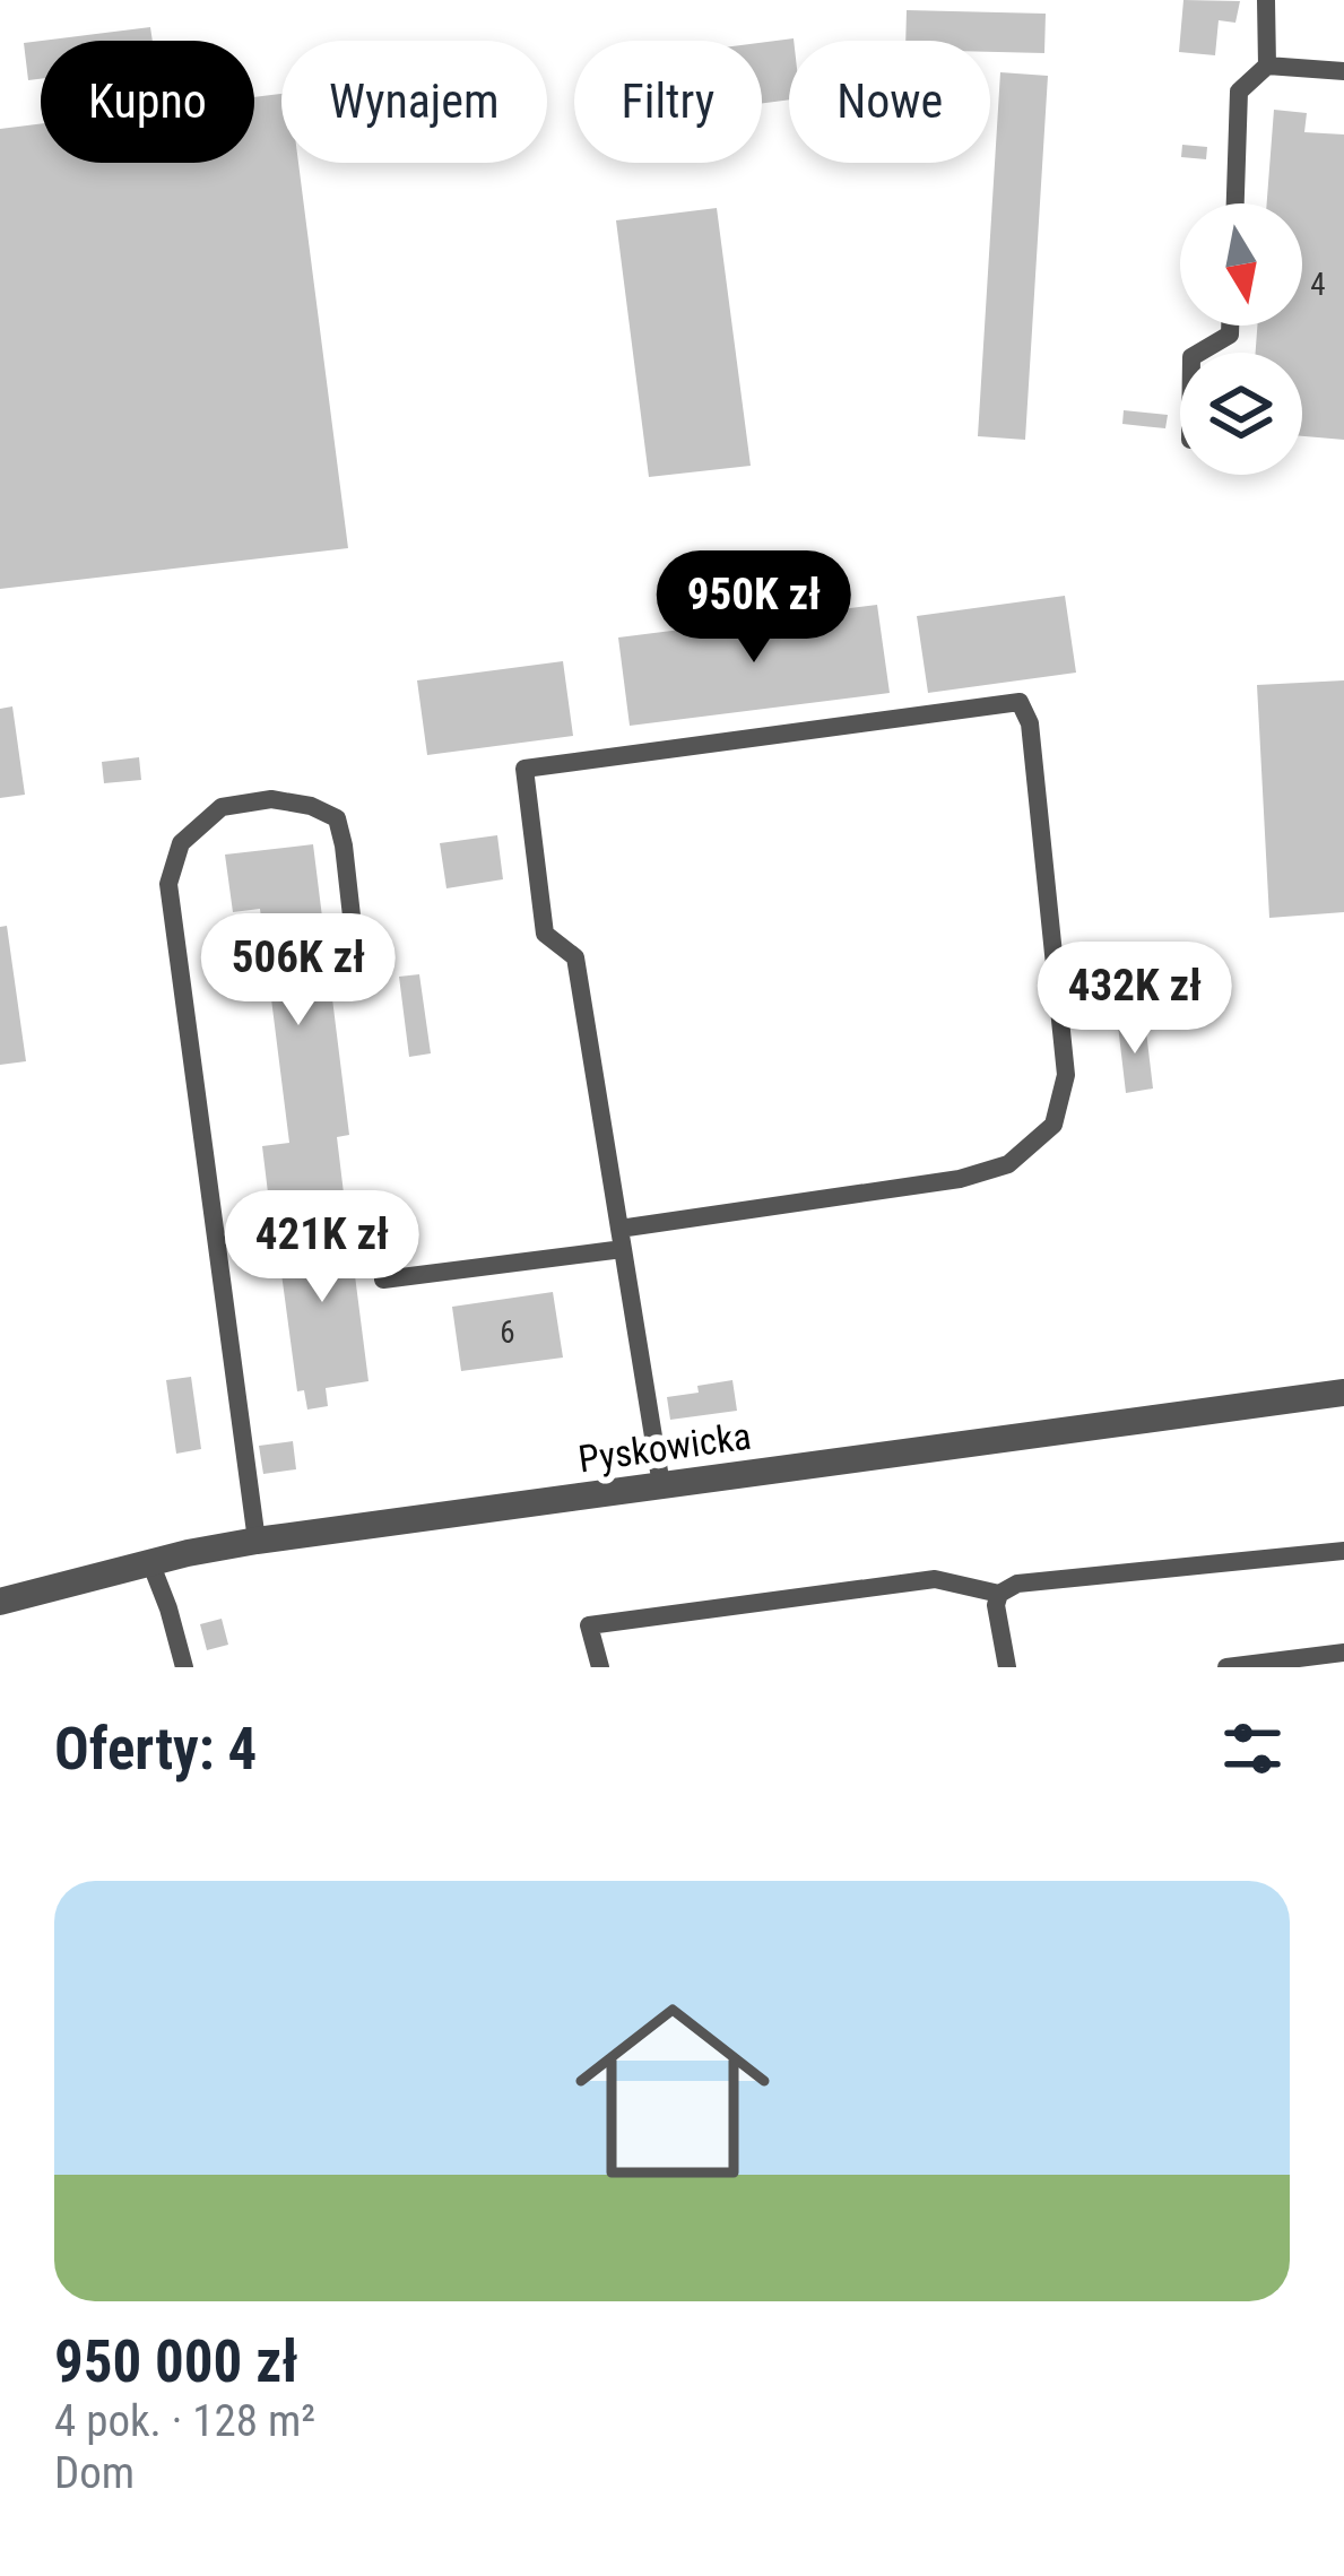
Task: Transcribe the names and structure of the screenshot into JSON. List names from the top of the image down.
{
  "streets": {
    "street": ["Pyskowicka"]
  },
  "house_numbers": ["4", "6"],
  "north": "bottom",
  "page": {
    "chip": [
      "Kupno",
      "Wynajem",
      "Filtry",
      "Nowe"
    ],
    "price": [
      "950K zł",
      "506K zł",
      "432K zł",
      "421K zł"
    ],
    "heading": "Oferty: 4",
    "list": [
      {
        "name": "950 000 zł",
        "note": "4 pok. · 128 m² · Dom"
      }
    ]
  }
}
